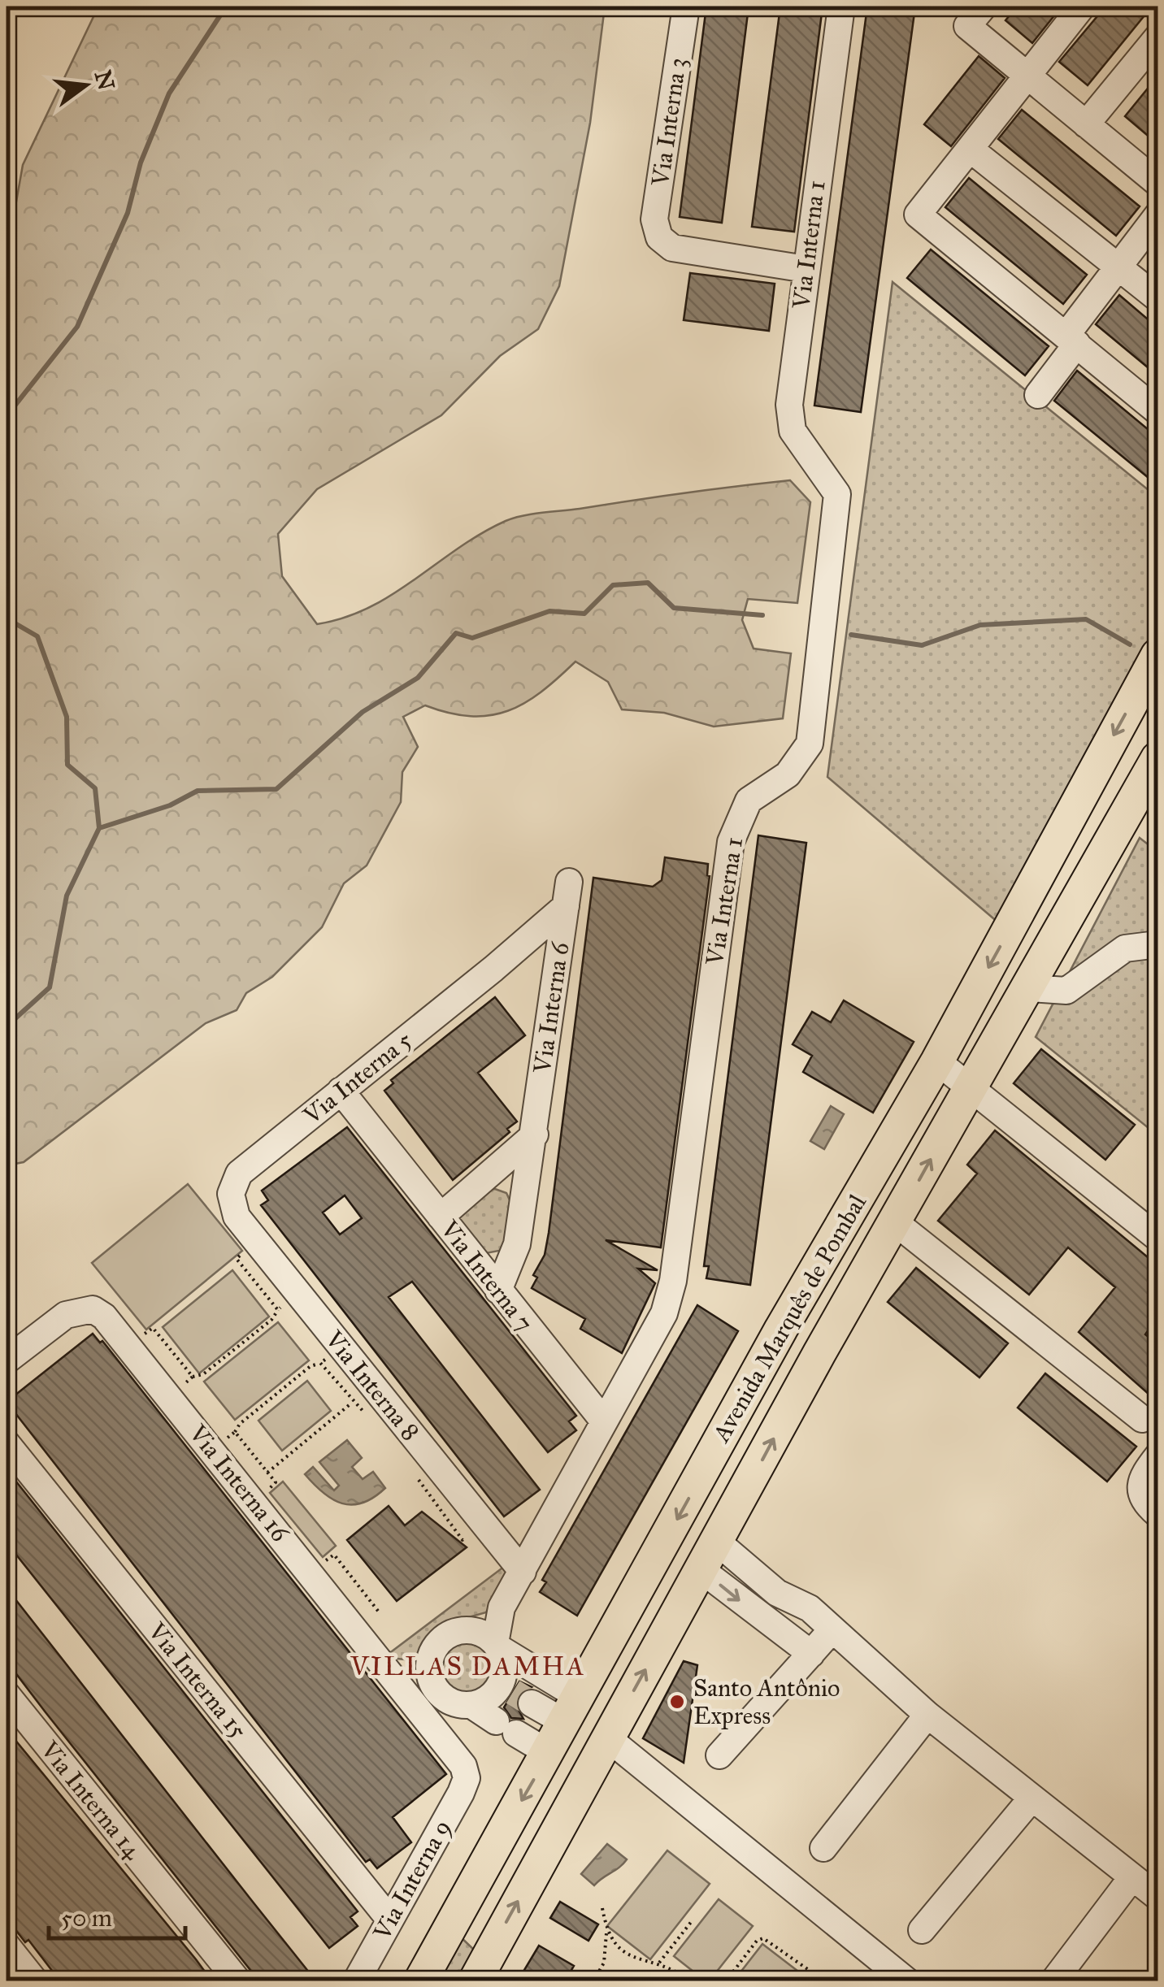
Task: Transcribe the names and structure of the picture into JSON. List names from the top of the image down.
{
  "streets": {
    "main road": ["Avenida Marquês de Pombal"],
    "street": [
      "Via Interna 3",
      "Via Interna 1",
      "Via Interna 6",
      "Via Interna 5",
      "Via Interna 7",
      "Via Interna 8",
      "Via Interna 16",
      "Via Interna 15",
      "Via Interna 14",
      "Via Interna 9"
    ]
  },
  "crossings": [
    ["Via Interna 3", "Via Interna 1"],
    ["Via Interna 1", "Via Interna 7"],
    ["Via Interna 1", "Via Interna 8"],
    ["Via Interna 6", "Via Interna 5"],
    ["Via Interna 6", "Via Interna 7"],
    ["Via Interna 5", "Via Interna 7"],
    ["Via Interna 5", "Via Interna 8"],
    ["Via Interna 16", "Via Interna 9"],
    ["Via Interna 15", "Via Interna 9"]
  ],
  "districts": ["VILLAS DAMHA"],
  "places": ["Santo Antônio Express"],
  "scale_bar": "50 m",
  "north": "right"
}
